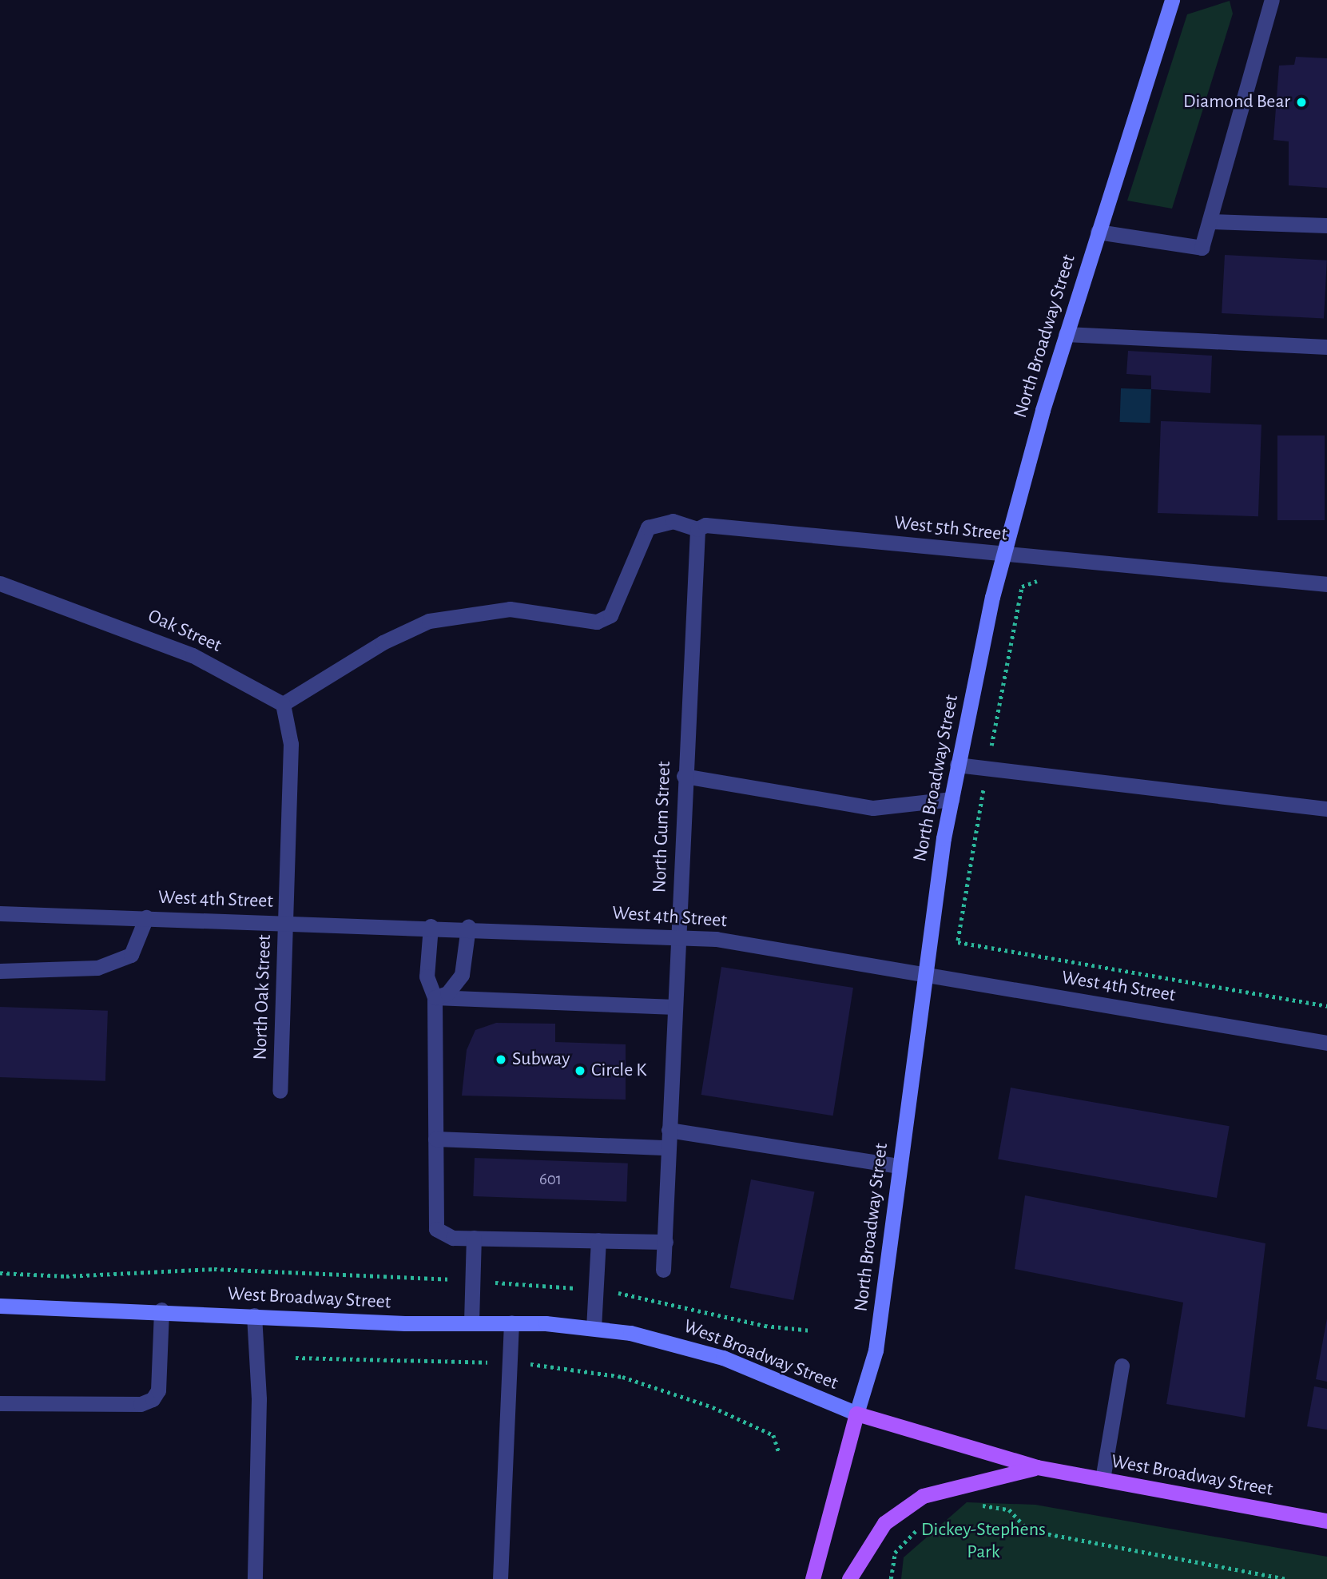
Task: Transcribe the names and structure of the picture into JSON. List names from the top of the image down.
{
  "streets": {
    "main road": ["North Broadway Street", "West Broadway Street"],
    "street": [
      "West 5th Street",
      "Oak Street",
      "North Gum Street",
      "West 4th Street",
      "North Oak Street"
    ]
  },
  "crossings": [
    ["North Broadway Street", "West 5th Street"],
    ["North Broadway Street", "West 4th Street"],
    ["North Broadway Street", "West Broadway Street"],
    ["West 5th Street", "North Gum Street"],
    ["Oak Street", "North Oak Street"],
    ["North Gum Street", "West 4th Street"],
    ["West 4th Street", "North Oak Street"]
  ],
  "parks": ["Dickey-Stephens Park"],
  "places": ["Diamond Bear", "Subway", "Circle K"],
  "house_numbers": ["601"]
}
